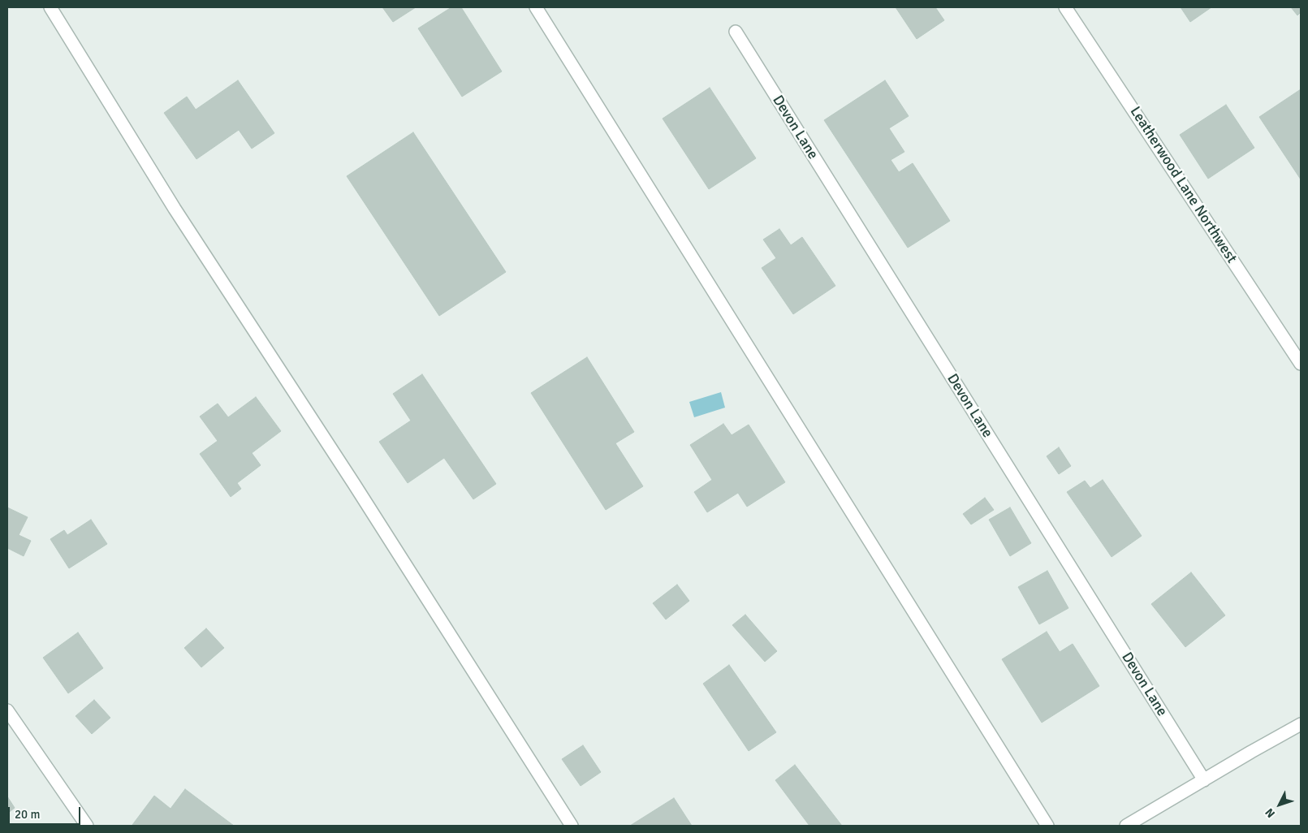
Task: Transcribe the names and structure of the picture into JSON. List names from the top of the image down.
{
  "streets": {
    "street": ["Devon Lane", "Leatherwood Lane Northwest"]
  },
  "scale_bar": "20 m",
  "north": "bottom left"
}
